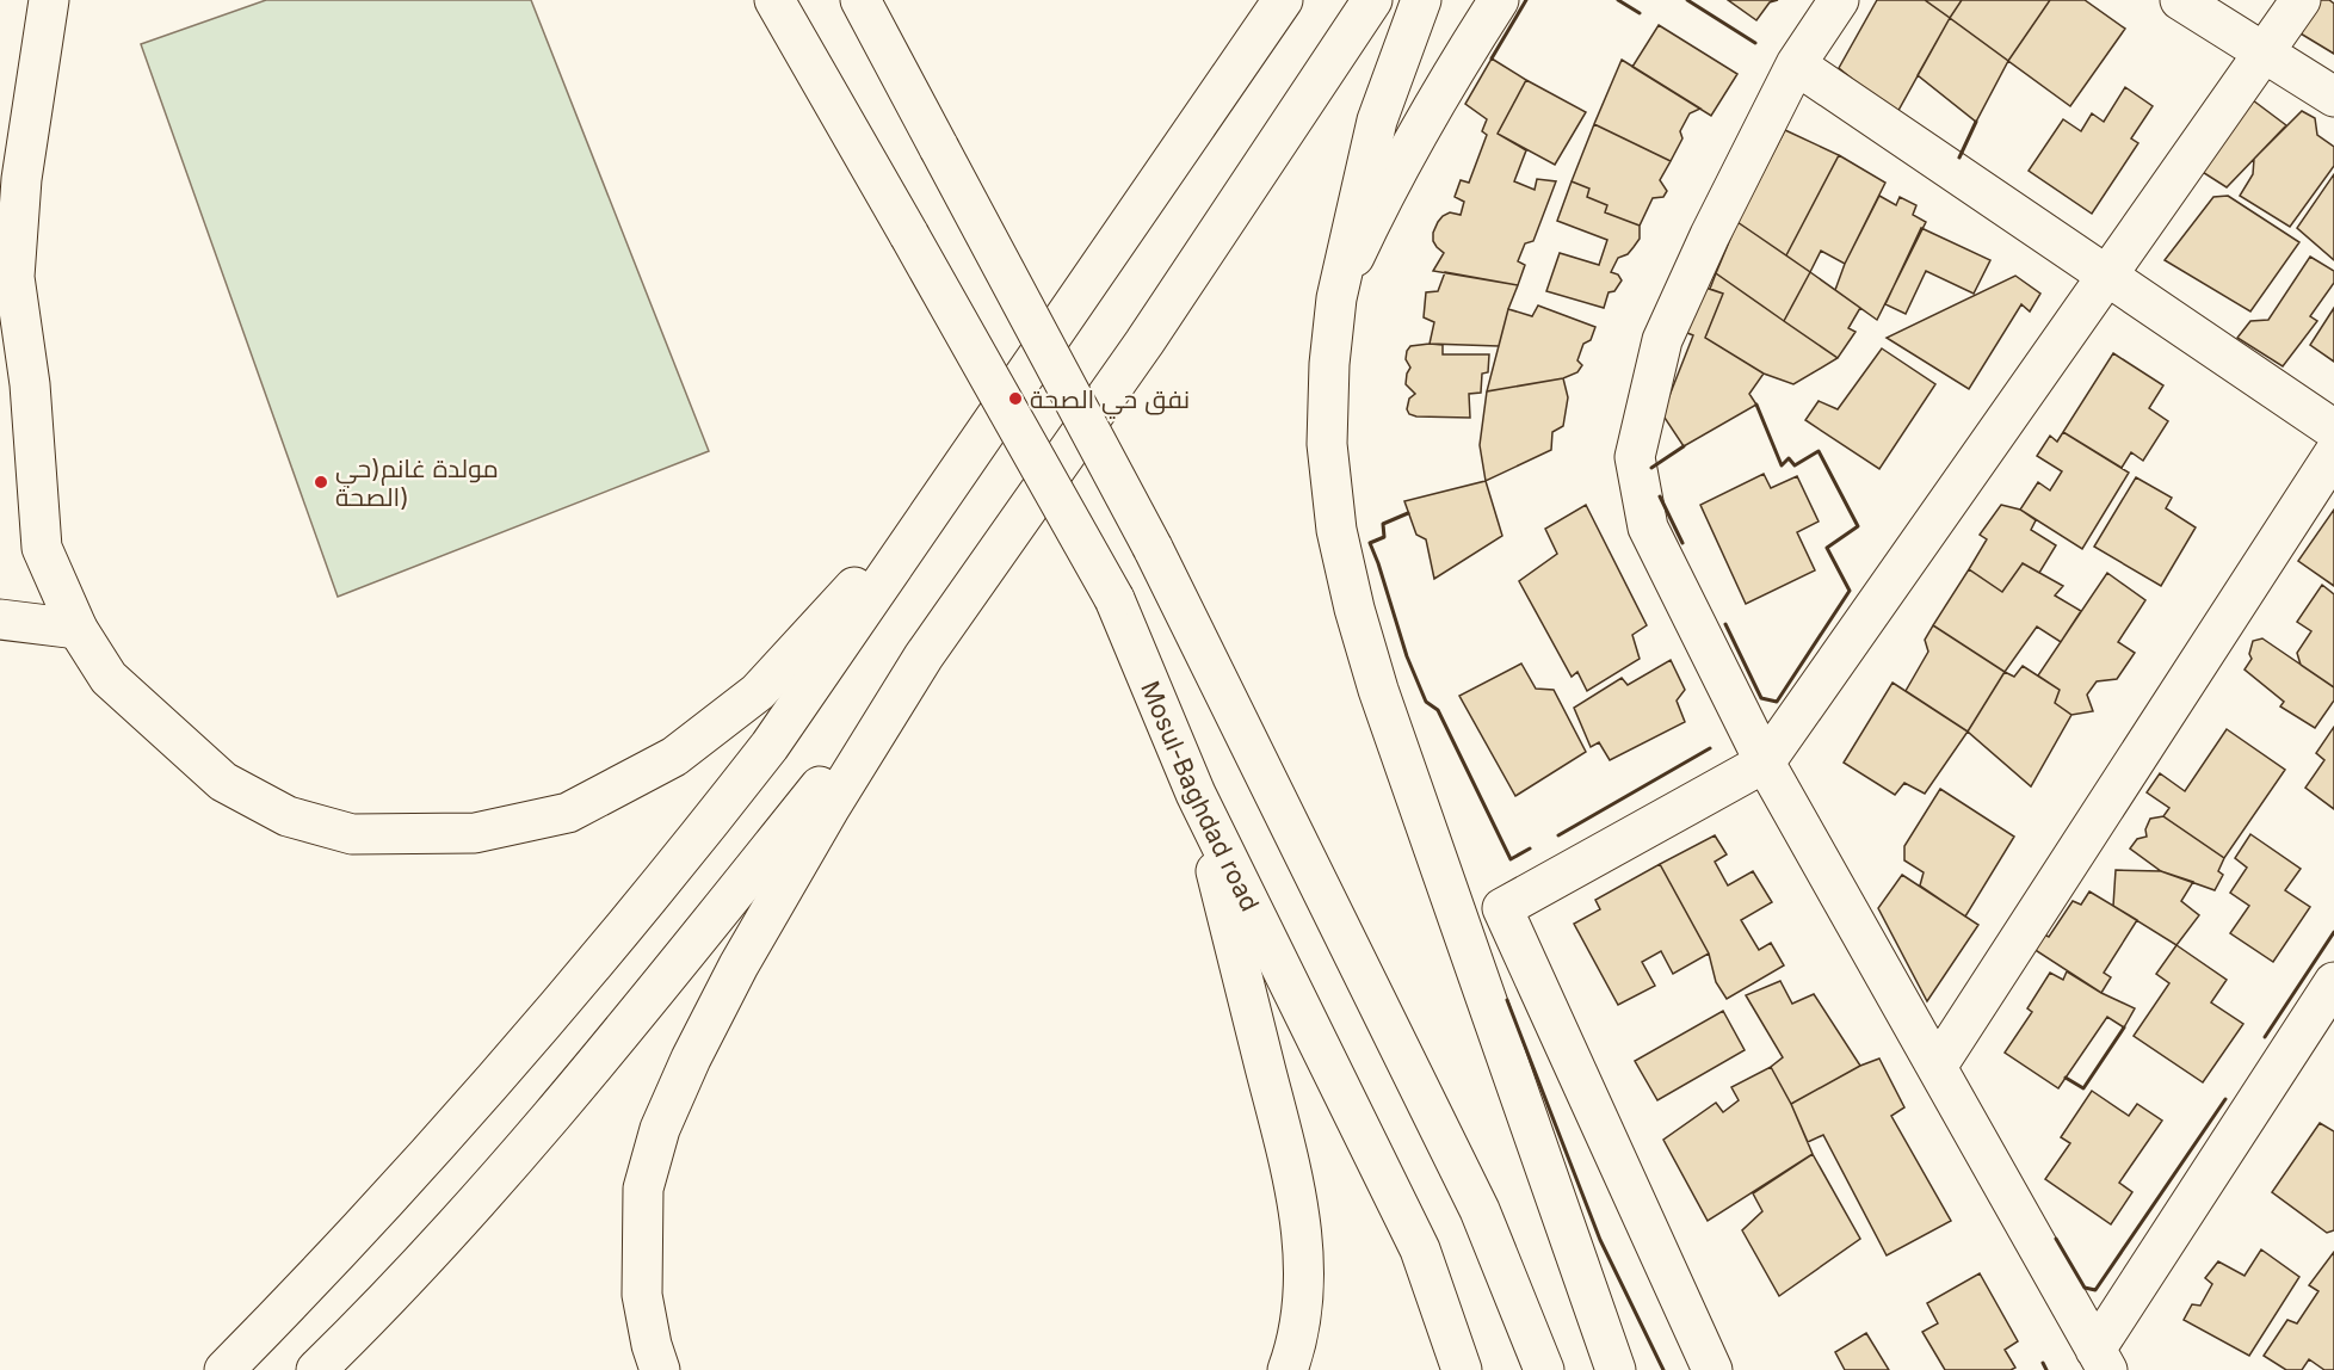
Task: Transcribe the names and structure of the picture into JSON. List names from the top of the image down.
{
  "streets": {
    "main road": ["Mosul-Baghdad road"]
  },
  "places": ["نفق حي الصحة", "مولدة غانم(حي الصحة)"]
}
